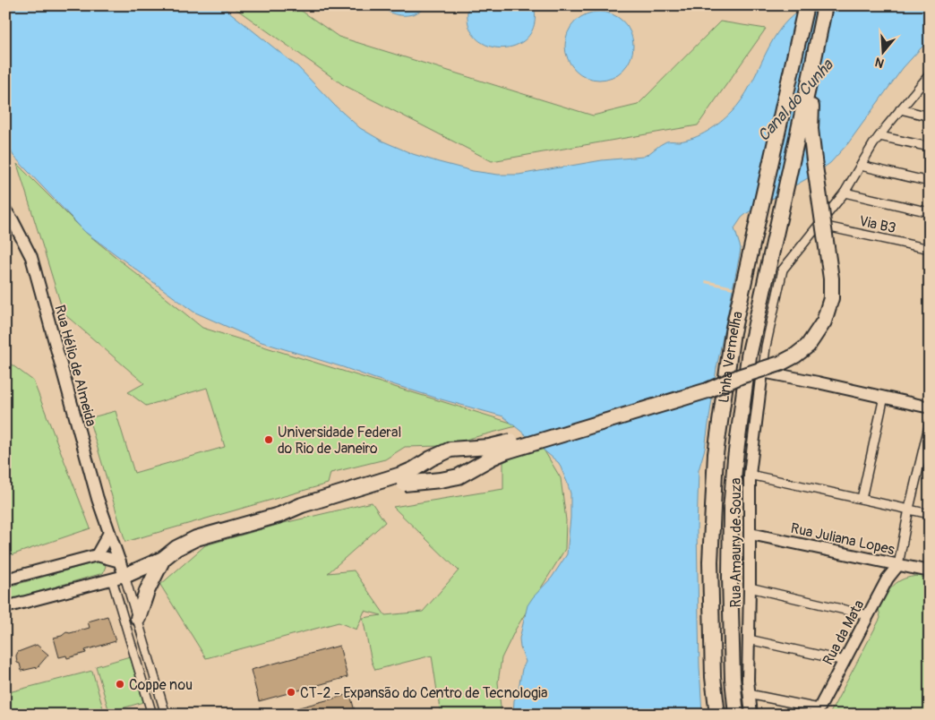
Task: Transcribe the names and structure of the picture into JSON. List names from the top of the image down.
{
  "streets": {
    "highway": ["Linha Vermelha"],
    "street": [
      "Via B3",
      "Rua Hélio de Almeida",
      "Rua Juliana Lopes",
      "Rua Amaury de Souza",
      "Rua da Mata"
    ]
  },
  "crossings": [
    ["Rua Juliana Lopes", "Rua Amaury de Souza"],
    ["Rua Juliana Lopes", "Rua da Mata"]
  ],
  "water": ["Canal do Cunha"],
  "places": ["Universidade Federal do Rio de Janeiro", "Coppe nou", "CT-2 - Expansão do Centro de Tecnologia"],
  "north": "bottom"
}
